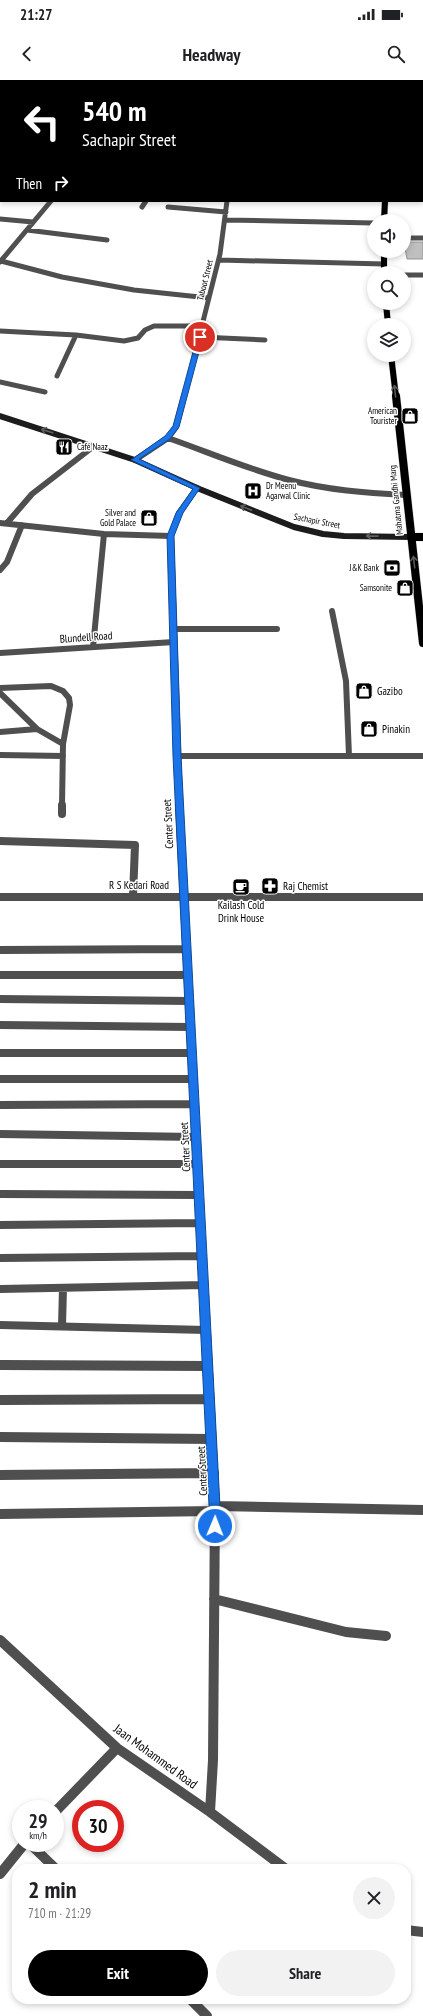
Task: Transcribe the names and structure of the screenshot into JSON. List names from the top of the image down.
{
  "streets": {
    "main road": ["Mahatma Gandhi Marg"],
    "street": [
      "Taboot Street",
      "Sachapir Street",
      "Blundell Road",
      "Center Street",
      "R S Kedari Road",
      "Jaan Mohammed Road"
    ]
  },
  "crossings": [
    ["Taboot Street", "Sachapir Street"],
    ["Mahatma Gandhi Marg", "Sachapir Street"],
    ["Sachapir Street", "Center Street"],
    ["Blundell Road", "Center Street"],
    ["Center Street", "R S Kedari Road"],
    ["Center Street", "Jaan Mohammed Road"]
  ],
  "one_way": ["Mahatma Gandhi Marg"],
  "places": {
    "shop": [
      "American Tourister",
      "Silver and Gold Palace",
      "Samsonite",
      "Gazibo",
      "Pinakin"
    ],
    "restaurant": ["Café Naaz"],
    "hospital": ["Dr Meenu Agarwal Clinic"],
    "bank": ["J&K Bank"],
    "pharmacy": ["Raj Chemist"],
    "cafe": ["Kailash Cold Drink House"]
  },
  "page": {
    "status": "21:27",
    "header": "Headway",
    "turn": ["540 m", "Sachapir Street"],
    "then": "Then",
    "speed": "29 km/h",
    "limit": "30",
    "heading": ["2 min", "710 m · 21:29"],
    "buttons": ["Exit", "Share"]
  }
}
